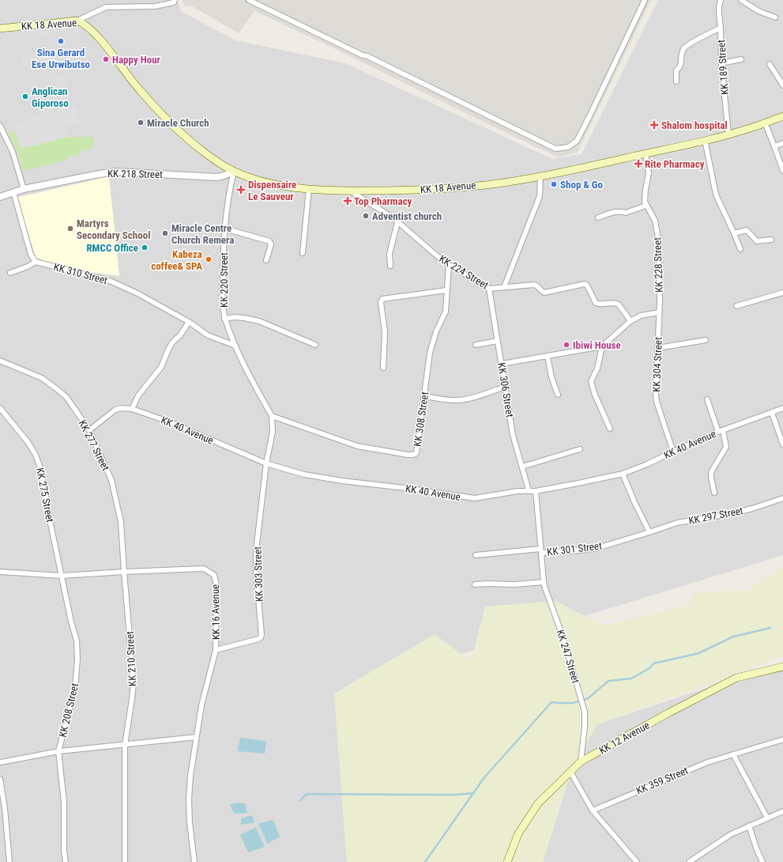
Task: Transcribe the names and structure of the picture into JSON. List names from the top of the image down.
{
  "streets": {
    "main road": ["KK 18 Avenue", "KK 12 Avenue"],
    "street": [
      "KK 189 Street",
      "KK 218 Street",
      "KK 228 Street",
      "KK 224 Street",
      "KK 310 Street",
      "KK 220 Street",
      "KK 304 Street",
      "KK 306 Street",
      "KK 308 Street",
      "KK 40 Avenue",
      "KK 277 Street",
      "KK 275 Street",
      "KK 297 Street",
      "KK 301 Street",
      "KK 303 Street",
      "KK 16 Avenue",
      "KK 247 Street",
      "KK 210 Street",
      "KK 208 Street",
      "KK 359 Street"
    ]
  },
  "crossings": [
    ["KK 18 Avenue", "KK 189 Street"],
    ["KK 18 Avenue", "KK 218 Street"],
    ["KK 18 Avenue", "KK 224 Street"],
    ["KK 18 Avenue", "KK 220 Street"],
    ["KK 218 Street", "KK 220 Street"],
    ["KK 228 Street", "KK 304 Street"],
    ["KK 224 Street", "KK 306 Street"],
    ["KK 224 Street", "KK 308 Street"],
    ["KK 310 Street", "KK 220 Street"],
    ["KK 220 Street", "KK 308 Street"],
    ["KK 304 Street", "KK 40 Avenue"],
    ["KK 306 Street", "KK 40 Avenue"],
    ["KK 40 Avenue", "KK 277 Street"],
    ["KK 40 Avenue", "KK 301 Street"],
    ["KK 40 Avenue", "KK 303 Street"],
    ["KK 277 Street", "KK 16 Avenue"],
    ["KK 277 Street", "KK 210 Street"],
    ["KK 275 Street", "KK 16 Avenue"],
    ["KK 275 Street", "KK 208 Street"],
    ["KK 297 Street", "KK 301 Street"],
    ["KK 301 Street", "KK 247 Street"],
    ["KK 303 Street", "KK 16 Avenue"],
    ["KK 16 Avenue", "KK 210 Street"],
    ["KK 16 Avenue", "KK 208 Street"],
    ["KK 247 Street", "KK 12 Avenue"]
  ],
  "places": {
    "other": [
      "Sina Gerard Ese Urwibutso",
      "Happy Hour",
      "Anglican Giporoso",
      "Miracle Church",
      "Shop & Go",
      "Adventist church",
      "Martyrs Secondary School",
      "Miracle Centre Church Remera",
      "RMCC Office",
      "Kabeza coffee& SPA",
      "Ibiwi House"
    ],
    "health": [
      "Shalom hospital",
      "Rite Pharmacy",
      "Dispensaire Le Sauveur",
      "Top Pharmacy"
    ]
  }
}
